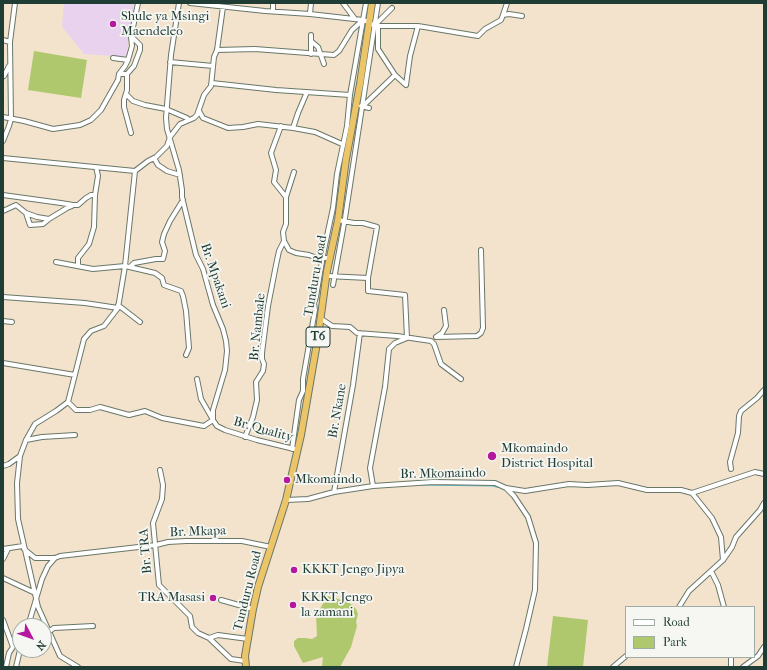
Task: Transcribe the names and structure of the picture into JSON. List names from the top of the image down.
{
  "streets": {
    "highway": ["Tunduru Road", "T6"],
    "street": [
      "Br. Mpakani",
      "Br. Nambale",
      "Br. Nkane",
      "Br. Quality",
      "Br. Mkomaindo",
      "Br. Mkapa",
      "Br. TRA"
    ]
  },
  "crossings": [
    ["Br. Mpakani", "Br. Quality"],
    ["Tunduru Road", "Br. Quality"],
    ["Tunduru Road", "Br. Mkomaindo"],
    ["Tunduru Road", "Br. Mkapa"],
    ["Tunduru Road", "Br. TRA"],
    ["Br. Nambale", "Br. Quality"],
    ["Br. Nkane", "Br. Mkomaindo"],
    ["Br. Mkapa", "Br. TRA"]
  ],
  "places": [
    "Shule ya Msingi Maendeleo",
    "Mkomaindo District Hospital",
    "Mkomaindo",
    "KKKT Jengo Jipya",
    "TRA Masasi",
    "KKKT Jengo la zamani"
  ],
  "legend": ["Road", "Park"],
  "north": "bottom right"
}
